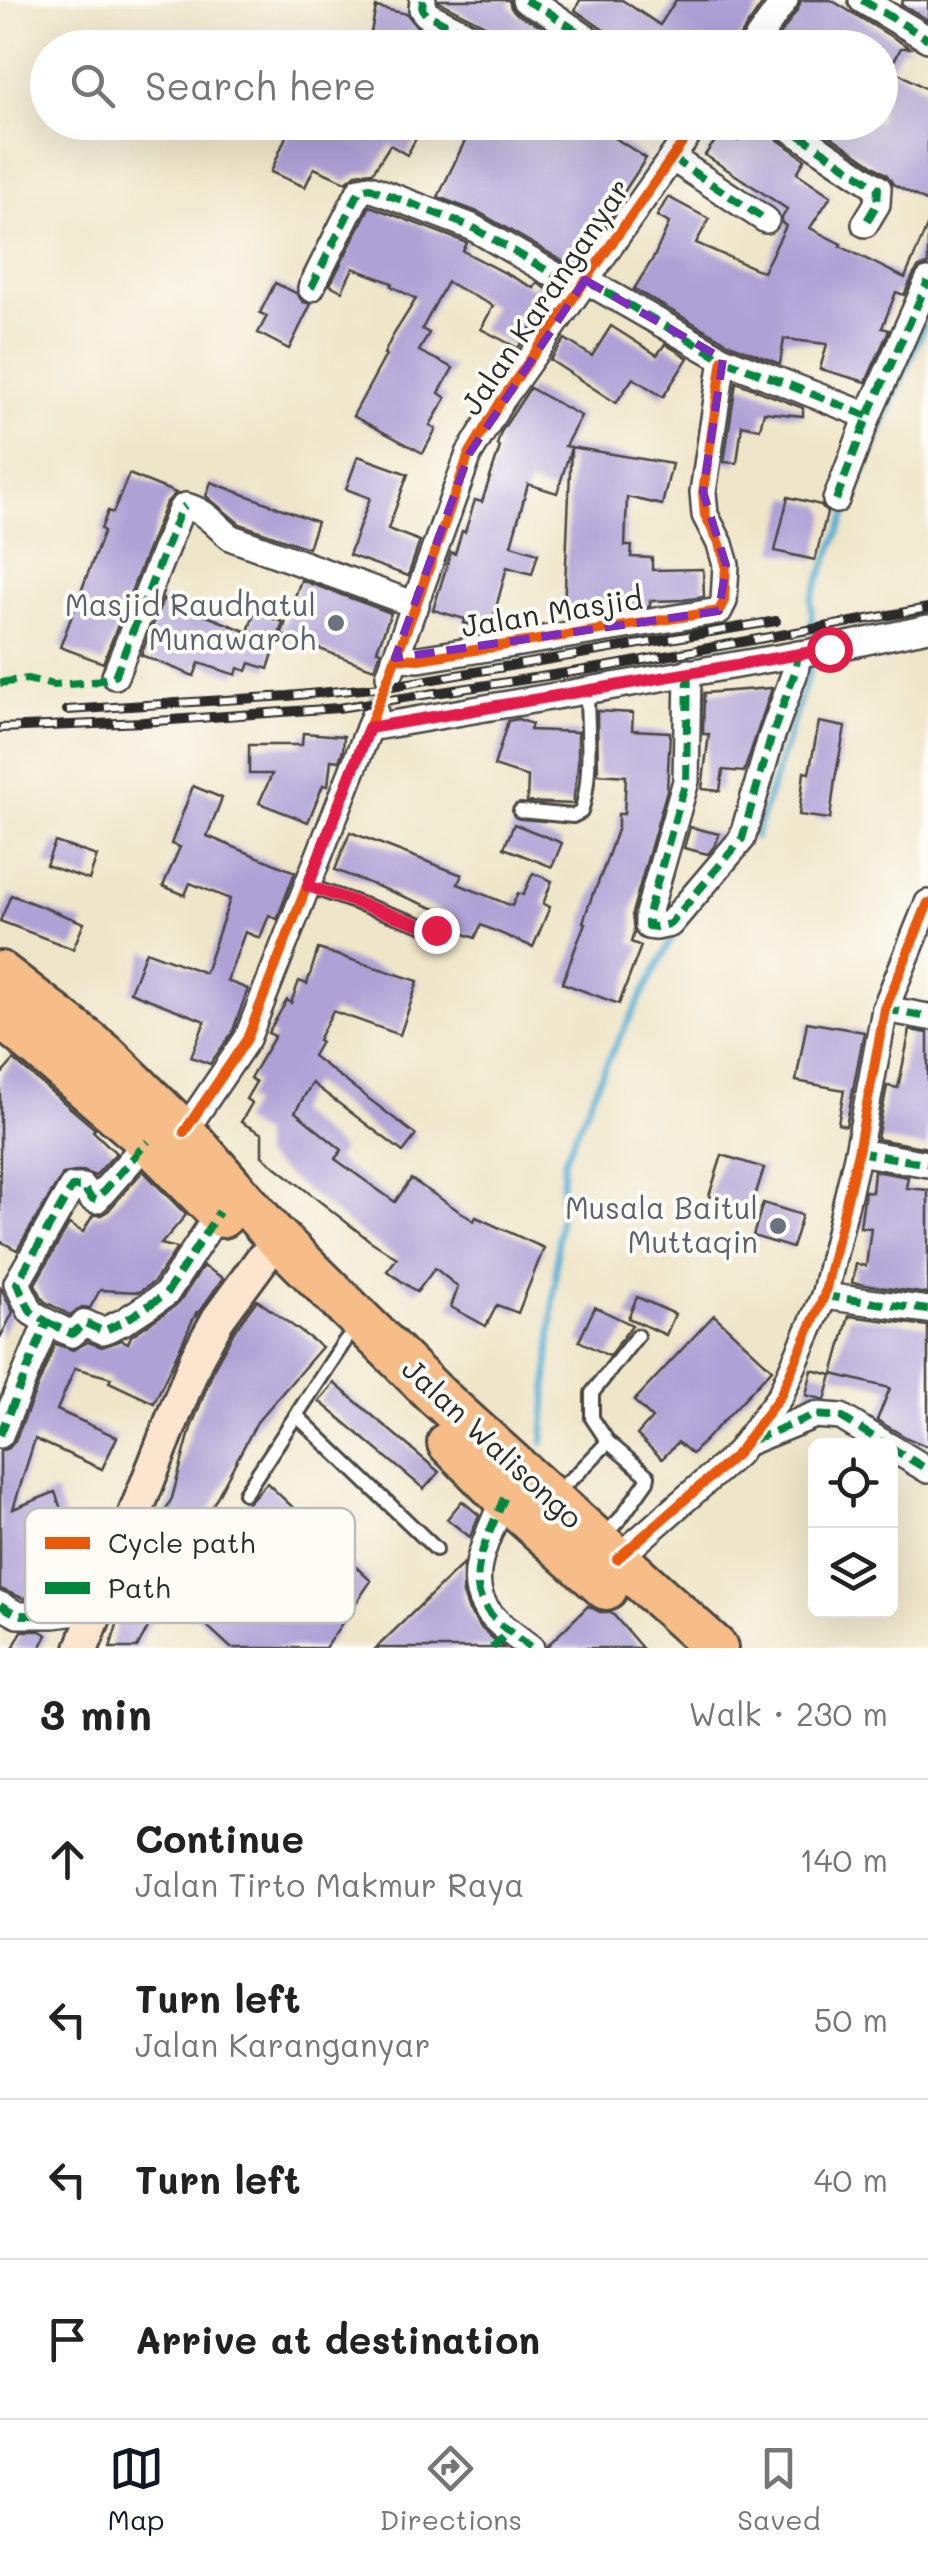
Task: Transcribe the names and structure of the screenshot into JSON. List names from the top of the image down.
{
  "streets": {
    "highway": ["Jalan Walisongo"],
    "street": ["Jalan Karanganyar", "Jalan Masjid"]
  },
  "crossings": [
    ["Jalan Karanganyar", "Jalan Masjid"]
  ],
  "places": ["Masjid Raudhatul Munawaroh", "Musala Baitul Muttaqin"],
  "legend": ["Cycle path", "Path"],
  "page": {
    "search": "Search here",
    "heading": ["3 min", "Walk · 230 m"],
    "list": [
      ["Continue", "Jalan Tirto Makmur Raya", "140 m"],
      ["Turn left", "Jalan Karanganyar", "50 m"],
      ["Turn left", "40 m"],
      "Arrive at destination"
    ],
    "nav": ["Map", "Directions", "Saved"]
  }
}
